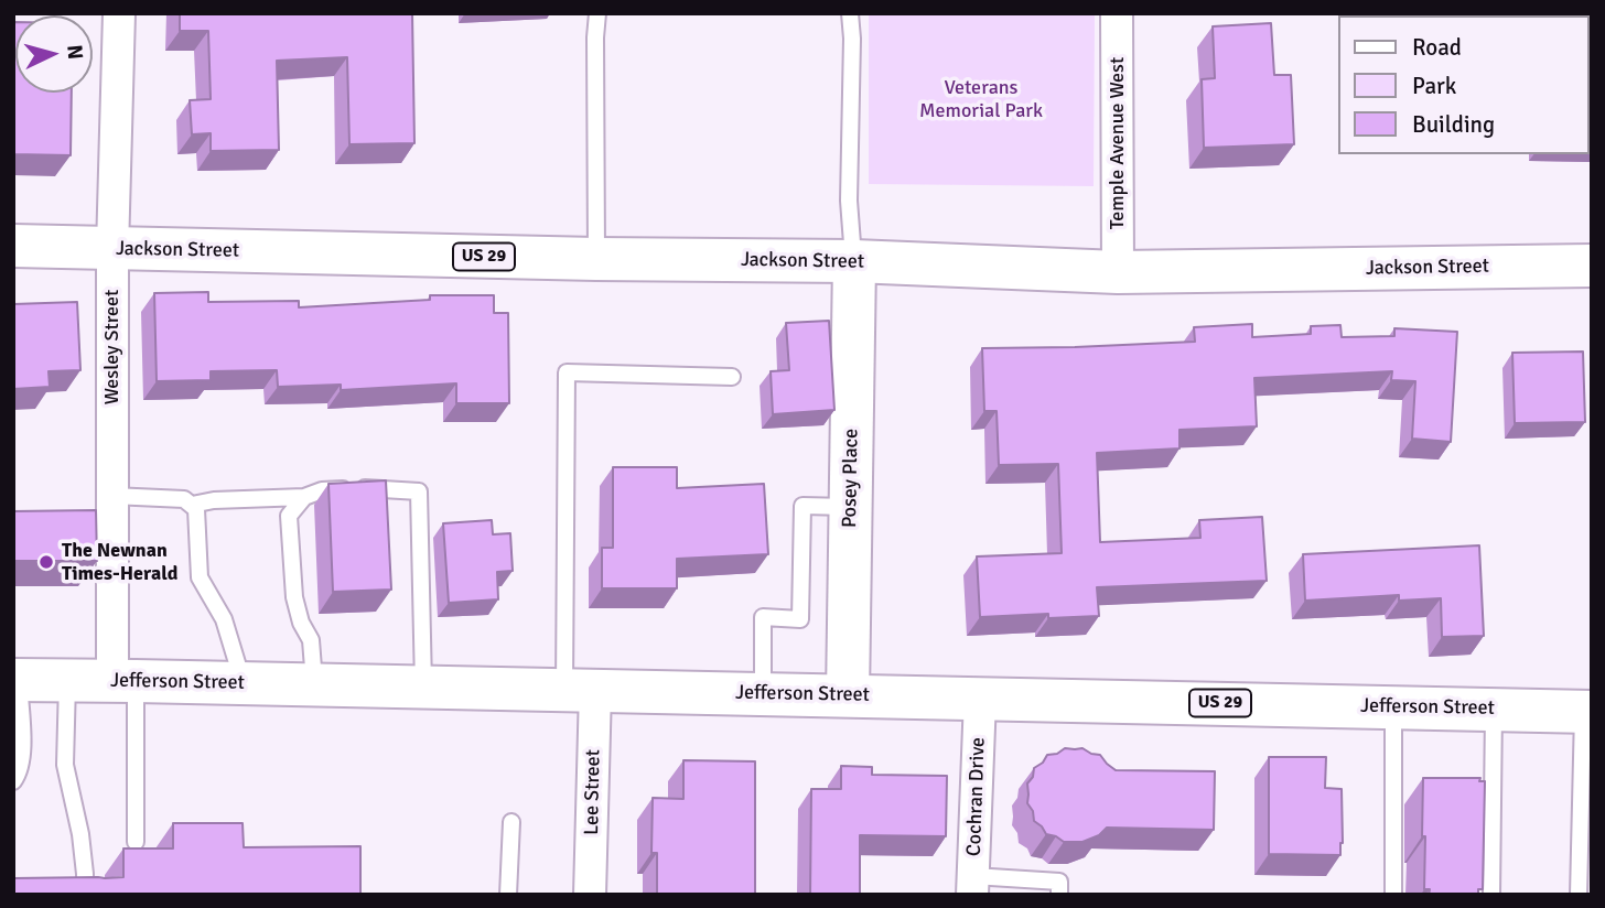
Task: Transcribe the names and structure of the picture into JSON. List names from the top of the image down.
{
  "streets": {
    "main road": [
      "Jackson Street",
      "US 29",
      "Posey Place",
      "Jefferson Street"
    ],
    "street": [
      "Temple Avenue West",
      "Wesley Street",
      "Lee Street",
      "Cochran Drive"
    ]
  },
  "crossings": [
    ["Temple Avenue West", "Jackson Street"],
    ["Jackson Street", "Wesley Street"],
    ["Jackson Street", "Posey Place"],
    ["Wesley Street", "Jefferson Street"],
    ["Posey Place", "Jefferson Street"],
    ["Jefferson Street", "Lee Street"],
    ["Jefferson Street", "Cochran Drive"]
  ],
  "parks": ["Veterans Memorial Park"],
  "places": ["The Newnan Times-Herald"],
  "legend": ["Road", "Park", "Building"],
  "north": "right"
}
